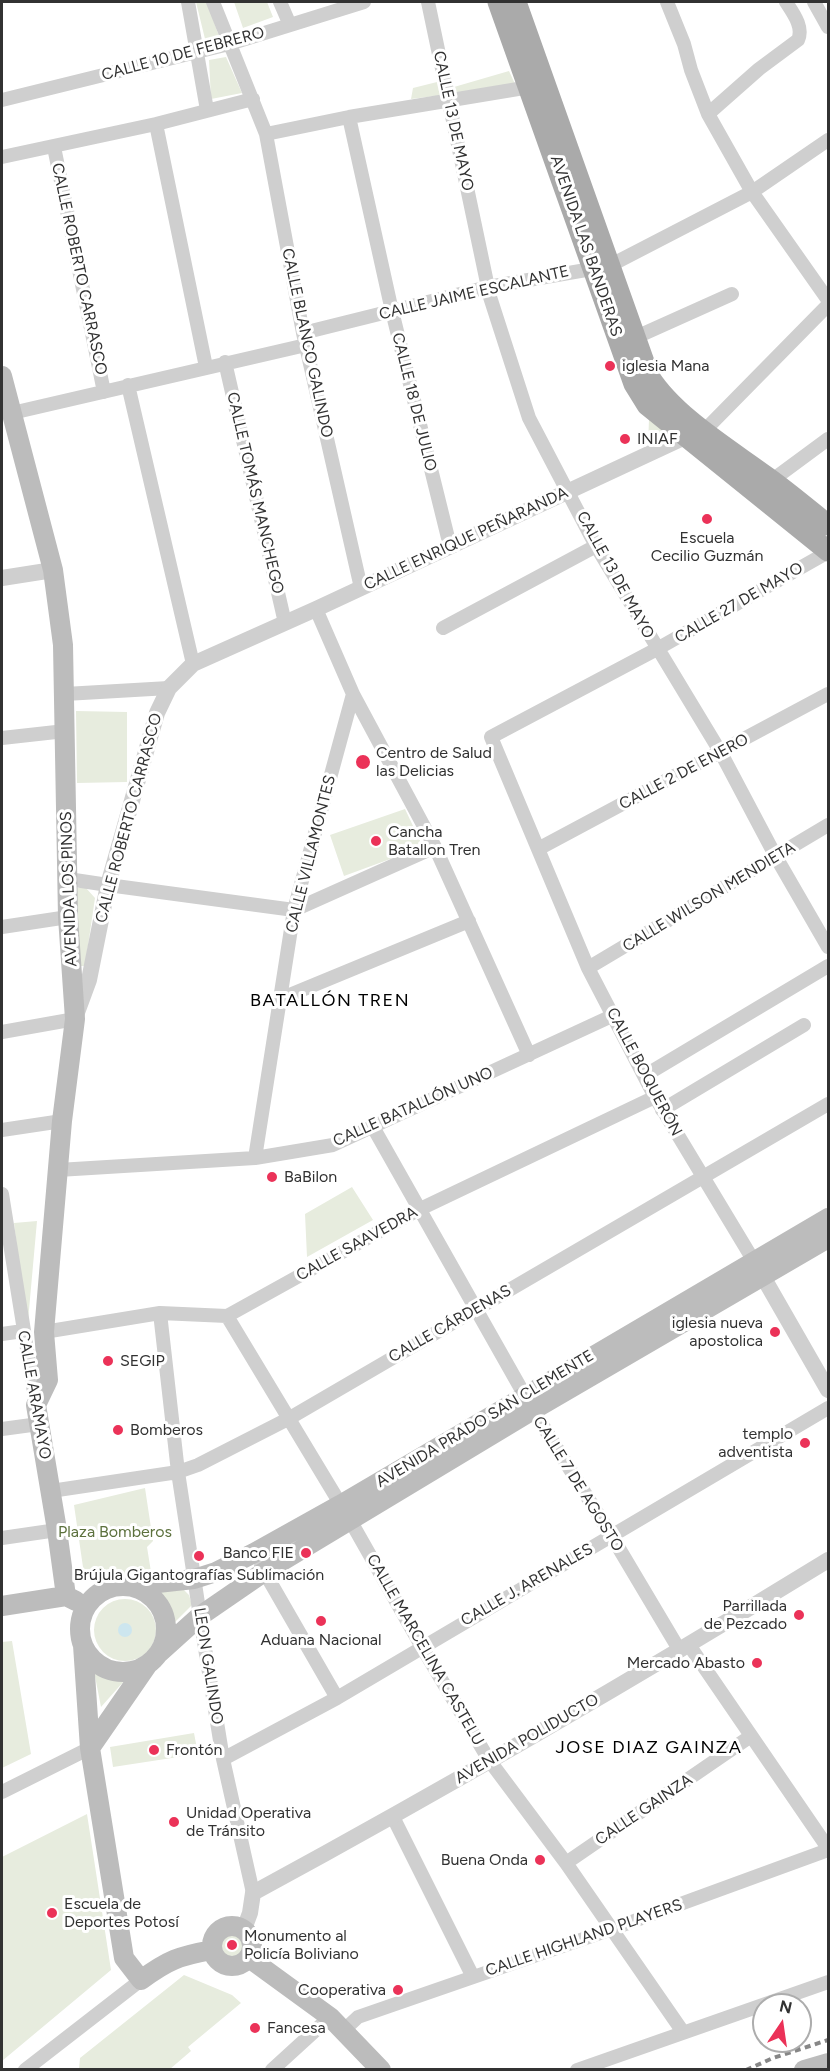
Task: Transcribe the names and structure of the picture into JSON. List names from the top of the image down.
{
  "streets": {
    "main road": [
      "AVENIDA LAS BANDERAS",
      "AVENIDA LOS PINOS",
      "CALLE ARAMAYO",
      "AVENIDA PRADO SAN CLEMENTE"
    ],
    "street": [
      "CALLE 10 DE FEBRERO",
      "CALLE 13 DE MAYO",
      "CALLE ROBERTO CARRASCO",
      "CALLE JAIME ESCALANTE",
      "CALLE BLANCO GALINDO",
      "CALLE 18 DE JULIO",
      "CALLE TOMÁS MANCHEGO",
      "CALLE ENRIQUE PEÑARANDA",
      "CALLE 27 DE MAYO",
      "CALLE 2 DE ENERO",
      "CALLE VILLAMONTES",
      "CALLE WILSON MENDIETA",
      "CALLE BOQUERÓN",
      "CALLE BATALLÓN UNO",
      "CALLE SAAVEDRA",
      "CALLE CÁRDENAS",
      "CALLE 7 DE AGOSTO",
      "CALLE J. ARENALES",
      "CALLE MARCELINA CASTELU",
      "LEON GALINDO",
      "AVENIDA POLIDUCTO",
      "CALLE GAINZA",
      "CALLE HIGHLAND PLAYERS"
    ]
  },
  "crossings": [
    ["CALLE 10 DE FEBRERO", "CALLE BLANCO GALINDO"],
    ["CALLE 13 DE MAYO", "CALLE JAIME ESCALANTE"],
    ["CALLE 13 DE MAYO", "CALLE ENRIQUE PEÑARANDA"],
    ["CALLE 13 DE MAYO", "CALLE 27 DE MAYO"],
    ["CALLE 13 DE MAYO", "CALLE 2 DE ENERO"],
    ["CALLE 13 DE MAYO", "CALLE WILSON MENDIETA"],
    ["AVENIDA LAS BANDERAS", "CALLE JAIME ESCALANTE"],
    ["AVENIDA LAS BANDERAS", "CALLE ENRIQUE PEÑARANDA"],
    ["AVENIDA LAS BANDERAS", "CALLE 27 DE MAYO"],
    ["CALLE ROBERTO CARRASCO", "CALLE JAIME ESCALANTE"],
    ["CALLE ROBERTO CARRASCO", "CALLE ENRIQUE PEÑARANDA"],
    ["CALLE ROBERTO CARRASCO", "AVENIDA LOS PINOS"],
    ["CALLE JAIME ESCALANTE", "CALLE BLANCO GALINDO"],
    ["CALLE JAIME ESCALANTE", "CALLE 18 DE JULIO"],
    ["CALLE JAIME ESCALANTE", "CALLE TOMÁS MANCHEGO"],
    ["CALLE JAIME ESCALANTE", "AVENIDA LOS PINOS"],
    ["CALLE BLANCO GALINDO", "CALLE ENRIQUE PEÑARANDA"],
    ["CALLE 18 DE JULIO", "CALLE ENRIQUE PEÑARANDA"],
    ["CALLE TOMÁS MANCHEGO", "CALLE ENRIQUE PEÑARANDA"],
    ["CALLE 27 DE MAYO", "CALLE BOQUERÓN"],
    ["CALLE 2 DE ENERO", "CALLE BOQUERÓN"],
    ["CALLE VILLAMONTES", "CALLE BATALLÓN UNO"],
    ["AVENIDA LOS PINOS", "CALLE BATALLÓN UNO"],
    ["AVENIDA LOS PINOS", "CALLE ARAMAYO"],
    ["CALLE WILSON MENDIETA", "CALLE BOQUERÓN"],
    ["CALLE BOQUERÓN", "CALLE BATALLÓN UNO"],
    ["CALLE BOQUERÓN", "CALLE SAAVEDRA"],
    ["CALLE BOQUERÓN", "CALLE CÁRDENAS"],
    ["CALLE BOQUERÓN", "AVENIDA PRADO SAN CLEMENTE"],
    ["CALLE BATALLÓN UNO", "CALLE 7 DE AGOSTO"],
    ["CALLE SAAVEDRA", "CALLE 7 DE AGOSTO"],
    ["CALLE SAAVEDRA", "CALLE MARCELINA CASTELU"],
    ["CALLE CÁRDENAS", "CALLE ARAMAYO"],
    ["CALLE CÁRDENAS", "CALLE 7 DE AGOSTO"],
    ["CALLE CÁRDENAS", "CALLE MARCELINA CASTELU"],
    ["CALLE CÁRDENAS", "LEON GALINDO"],
    ["AVENIDA PRADO SAN CLEMENTE", "CALLE 7 DE AGOSTO"],
    ["AVENIDA PRADO SAN CLEMENTE", "CALLE MARCELINA CASTELU"],
    ["AVENIDA PRADO SAN CLEMENTE", "LEON GALINDO"],
    ["CALLE 7 DE AGOSTO", "CALLE J. ARENALES"],
    ["CALLE 7 DE AGOSTO", "AVENIDA POLIDUCTO"],
    ["CALLE 7 DE AGOSTO", "CALLE GAINZA"],
    ["CALLE 7 DE AGOSTO", "CALLE HIGHLAND PLAYERS"],
    ["CALLE J. ARENALES", "CALLE MARCELINA CASTELU"],
    ["CALLE J. ARENALES", "LEON GALINDO"],
    ["CALLE MARCELINA CASTELU", "AVENIDA POLIDUCTO"],
    ["CALLE MARCELINA CASTELU", "CALLE GAINZA"],
    ["CALLE MARCELINA CASTELU", "CALLE HIGHLAND PLAYERS"],
    ["LEON GALINDO", "AVENIDA POLIDUCTO"]
  ],
  "districts": ["BATALLÓN TREN", "JOSE DIAZ GAINZA"],
  "parks": ["Plaza Bomberos"],
  "places": [
    "iglesia Mana",
    "INIAF",
    "Escuela Cecilio Guzmán",
    "Centro de Salud las Delicias",
    "Cancha Batallon Tren",
    "BaBilon",
    "iglesia nueva apostolica",
    "SEGIP",
    "Bomberos",
    "templo adventista",
    "Banco FIE",
    "Brújula Gigantografías Sublimación",
    "Parrillada de Pezcado",
    "Aduana Nacional",
    "Mercado Abasto",
    "Frontón",
    "Unidad Operativa de Tránsito",
    "Buena Onda",
    "Escuela de Deportes Potosí",
    "Monumento al Policía Boliviano",
    "Cooperativa",
    "Fancesa"
  ],
  "north": "top"
}
